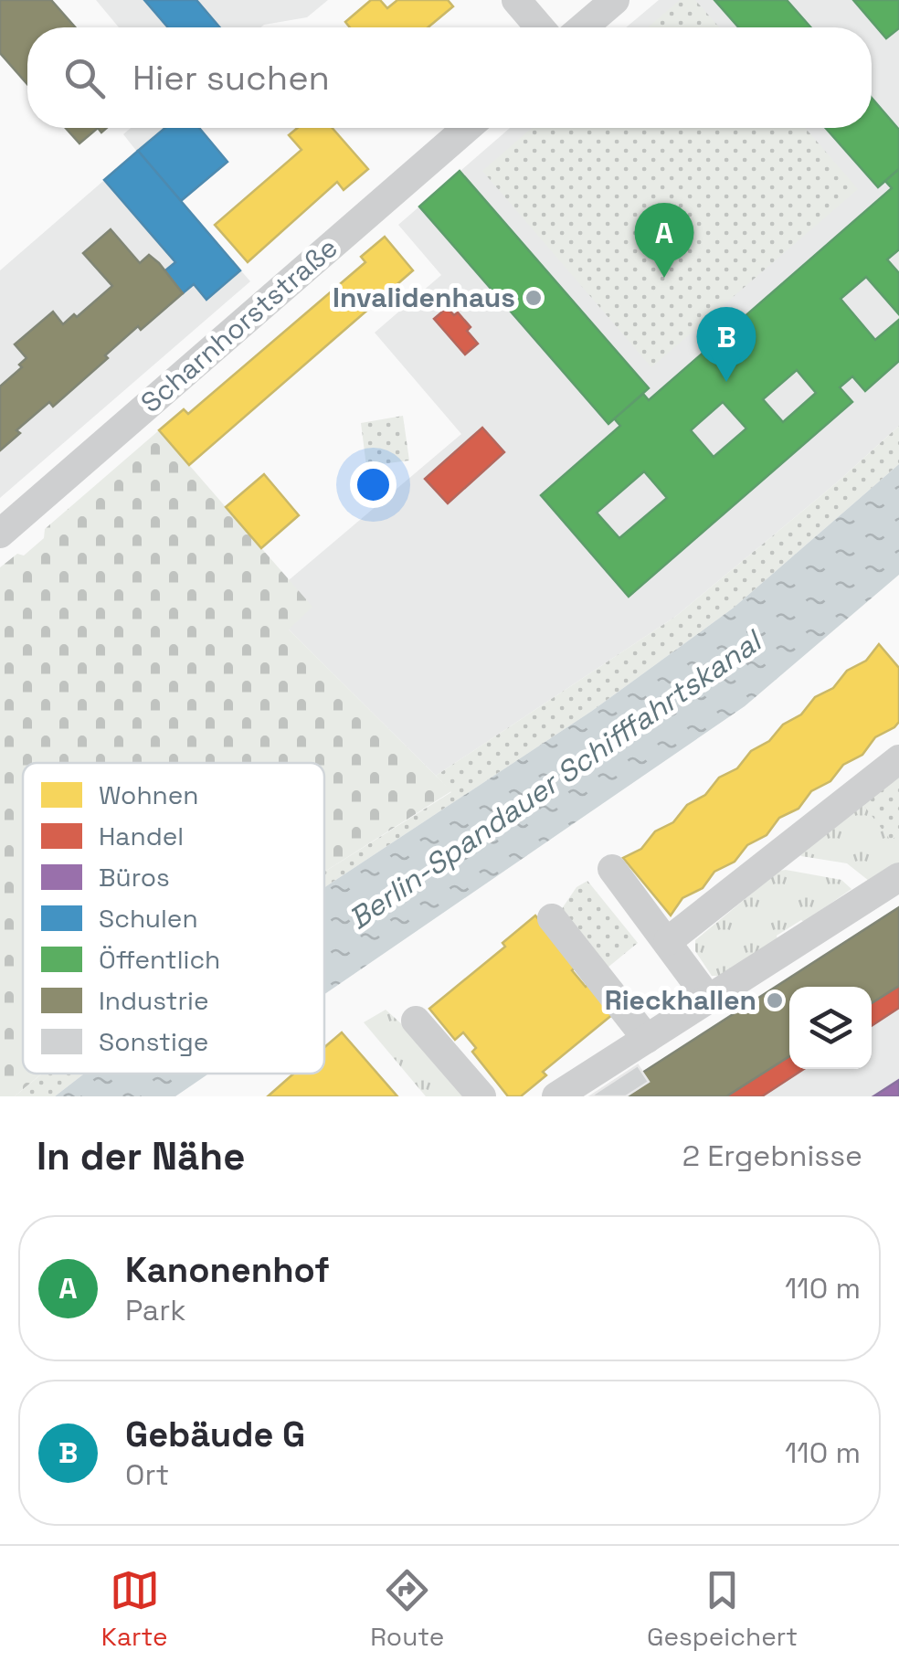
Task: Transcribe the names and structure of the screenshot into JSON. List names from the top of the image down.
{
  "streets": {
    "street": ["Scharnhorststraße"]
  },
  "water": ["Berlin-Spandauer Schifffahrtskanal"],
  "places": ["Invalidenhaus", "Rieckhallen"],
  "legend": [
    "Wohnen",
    "Handel",
    "Büros",
    "Schulen",
    "Öffentlich",
    "Industrie",
    "Sonstige"
  ],
  "page": {
    "search": "Hier suchen",
    "pins": ["A", "B"],
    "heading": ["In der Nähe", "2 Ergebnisse"],
    "list": [
      {
        "mark": "A",
        "name": "Kanonenhof",
        "note": "Park",
        "value": "110 m"
      },
      {
        "mark": "B",
        "name": "Gebäude G",
        "note": "Ort",
        "value": "110 m"
      }
    ],
    "nav": ["Karte", "Route", "Gespeichert"]
  }
}
